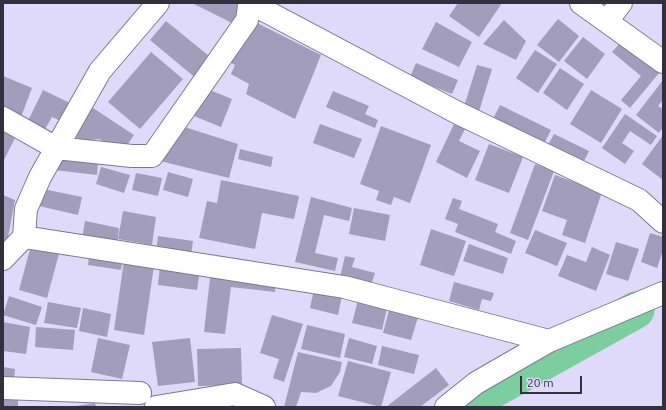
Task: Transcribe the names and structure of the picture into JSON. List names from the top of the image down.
{
  "scale_bar": "20 m"
}
